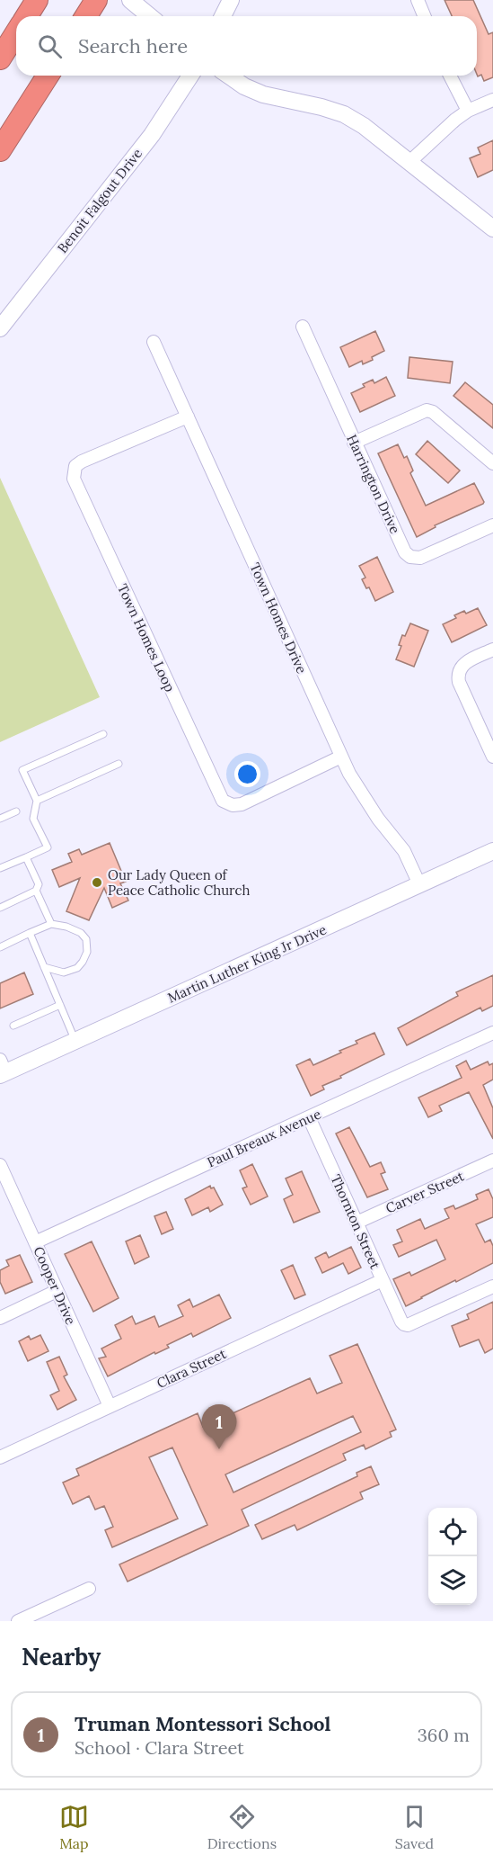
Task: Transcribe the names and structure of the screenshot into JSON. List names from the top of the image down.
{
  "streets": {
    "street": [
      "Benoit Falgout Drive",
      "Harrington Drive",
      "Town Homes Drive",
      "Town Homes Loop",
      "Martin Luther King Jr Drive",
      "Paul Breaux Avenue",
      "Carver Street",
      "Thornton Street",
      "Cooper Drive",
      "Clara Street"
    ]
  },
  "crossings": [
    ["Town Homes Drive", "Town Homes Loop"],
    ["Town Homes Drive", "Martin Luther King Jr Drive"],
    ["Paul Breaux Avenue", "Thornton Street"],
    ["Paul Breaux Avenue", "Cooper Drive"],
    ["Carver Street", "Thornton Street"],
    ["Thornton Street", "Clara Street"],
    ["Cooper Drive", "Clara Street"]
  ],
  "places": ["Our Lady Queen of Peace Catholic Church"],
  "page": {
    "search": "Search here",
    "pins": "1",
    "heading": "Nearby",
    "list": [
      {
        "mark": "1",
        "name": "Truman Montessori School",
        "note": "School · Clara Street",
        "value": "360 m"
      }
    ],
    "nav": ["Map", "Directions", "Saved"]
  }
}
